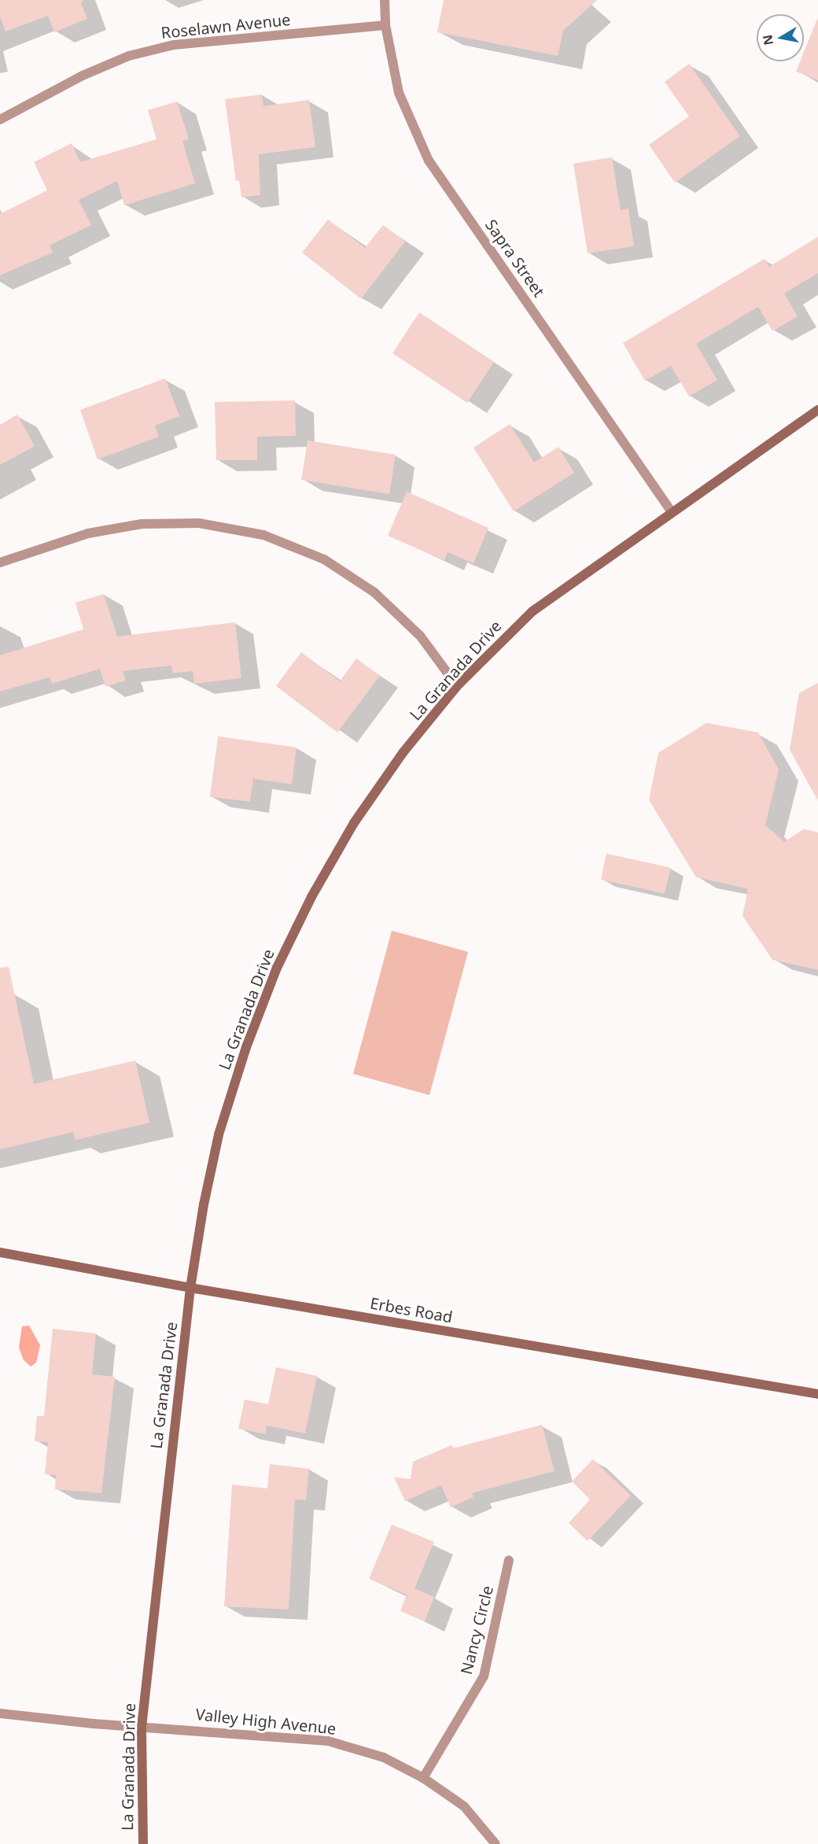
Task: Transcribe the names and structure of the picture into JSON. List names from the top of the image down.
{
  "streets": {
    "main road": ["La Granada Drive", "Erbes Road"],
    "street": [
      "Roselawn Avenue",
      "Sapra Street",
      "Nancy Circle",
      "Valley High Avenue"
    ]
  },
  "crossings": [
    ["Roselawn Avenue", "Sapra Street"],
    ["Sapra Street", "La Granada Drive"],
    ["La Granada Drive", "Erbes Road"],
    ["La Granada Drive", "Valley High Avenue"],
    ["Nancy Circle", "Valley High Avenue"]
  ],
  "north": "left"
}
